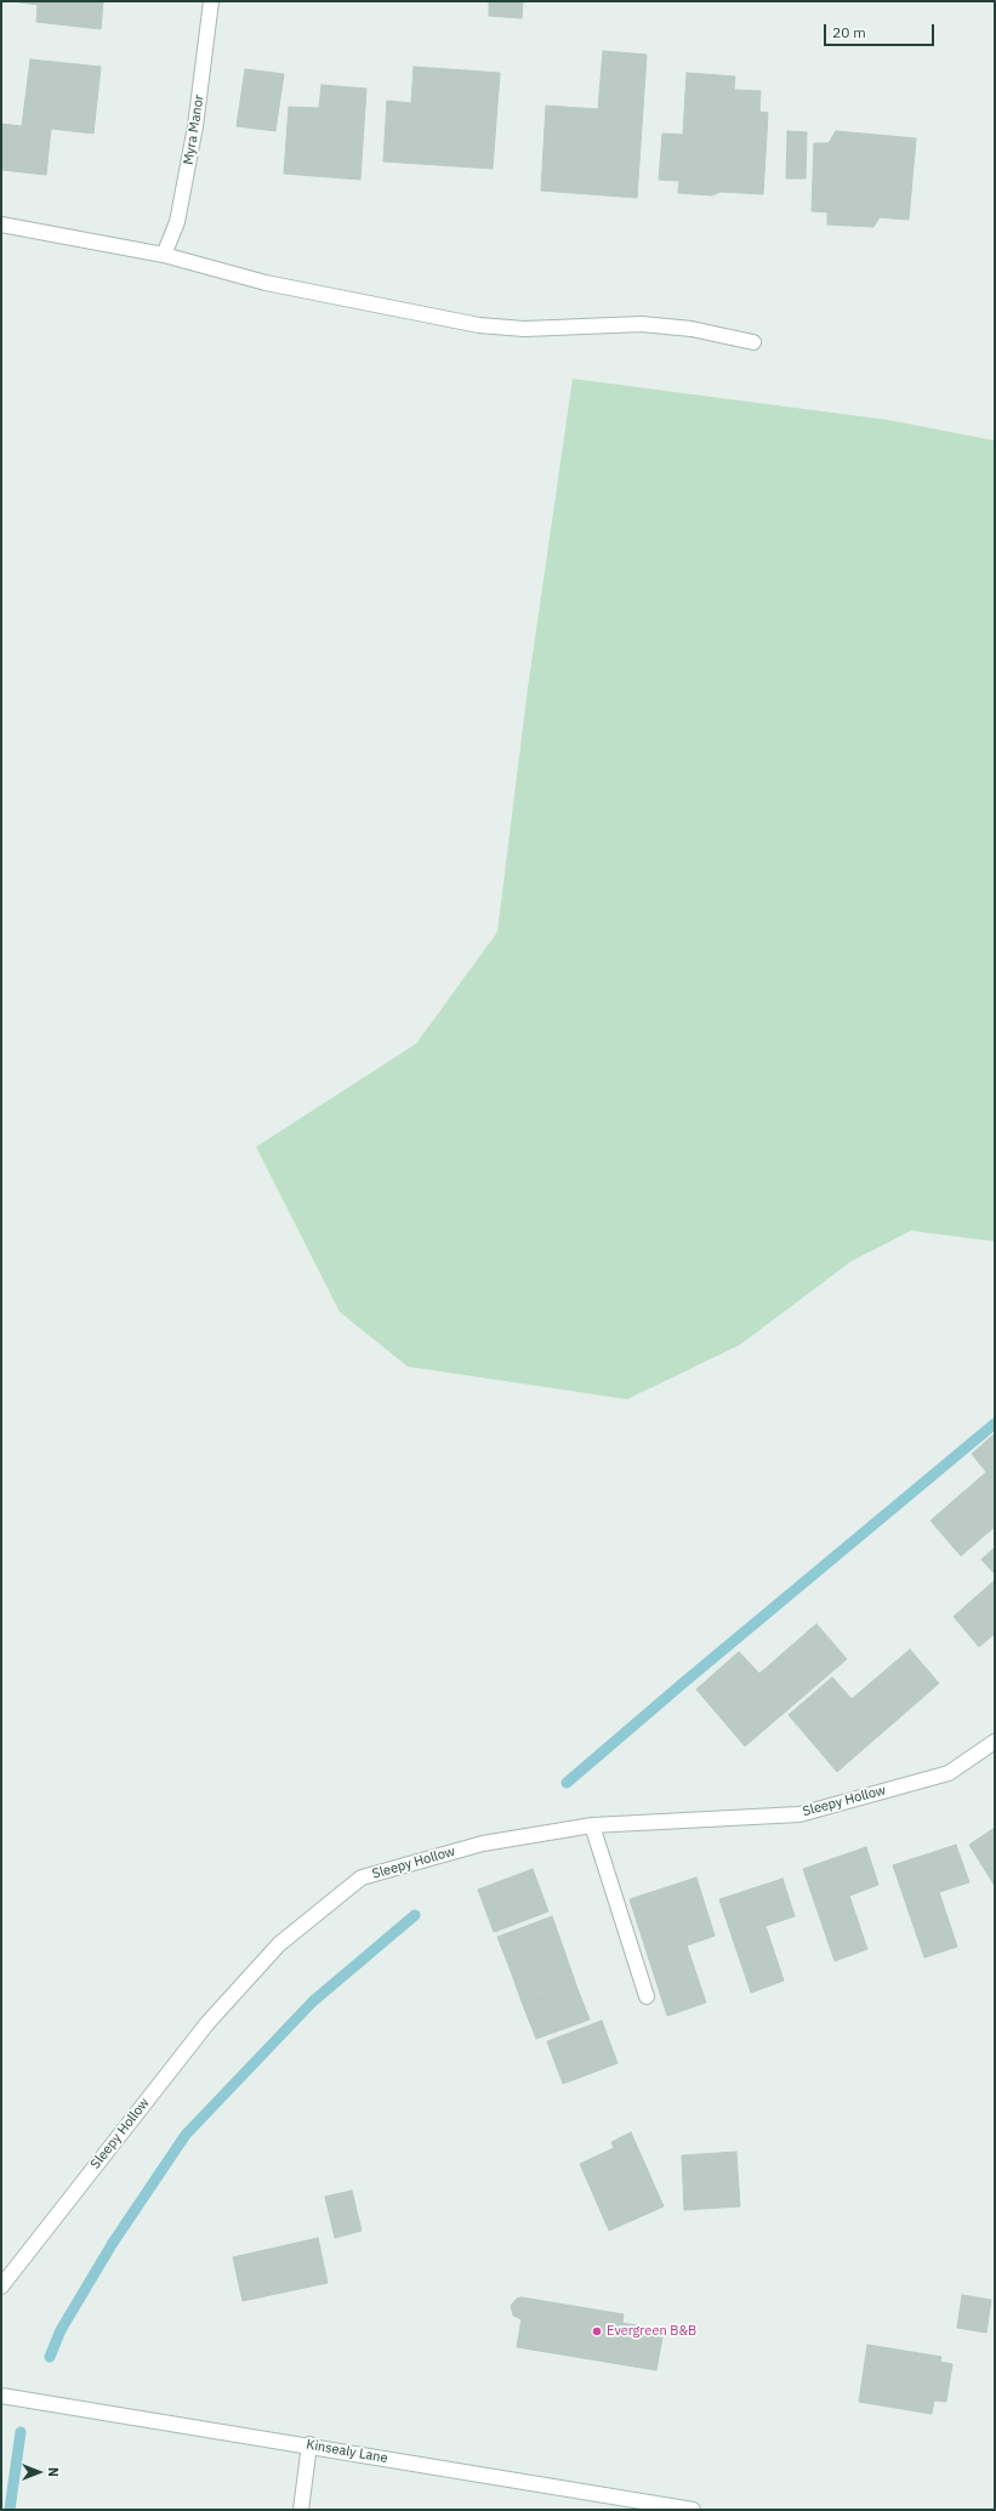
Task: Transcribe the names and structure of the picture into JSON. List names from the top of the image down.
{
  "streets": {
    "street": ["Myra Manor", "Sleepy Hollow", "Kinsealy Lane"]
  },
  "places": ["Evergreen B&B"],
  "scale_bar": "20 m",
  "north": "right"
}
